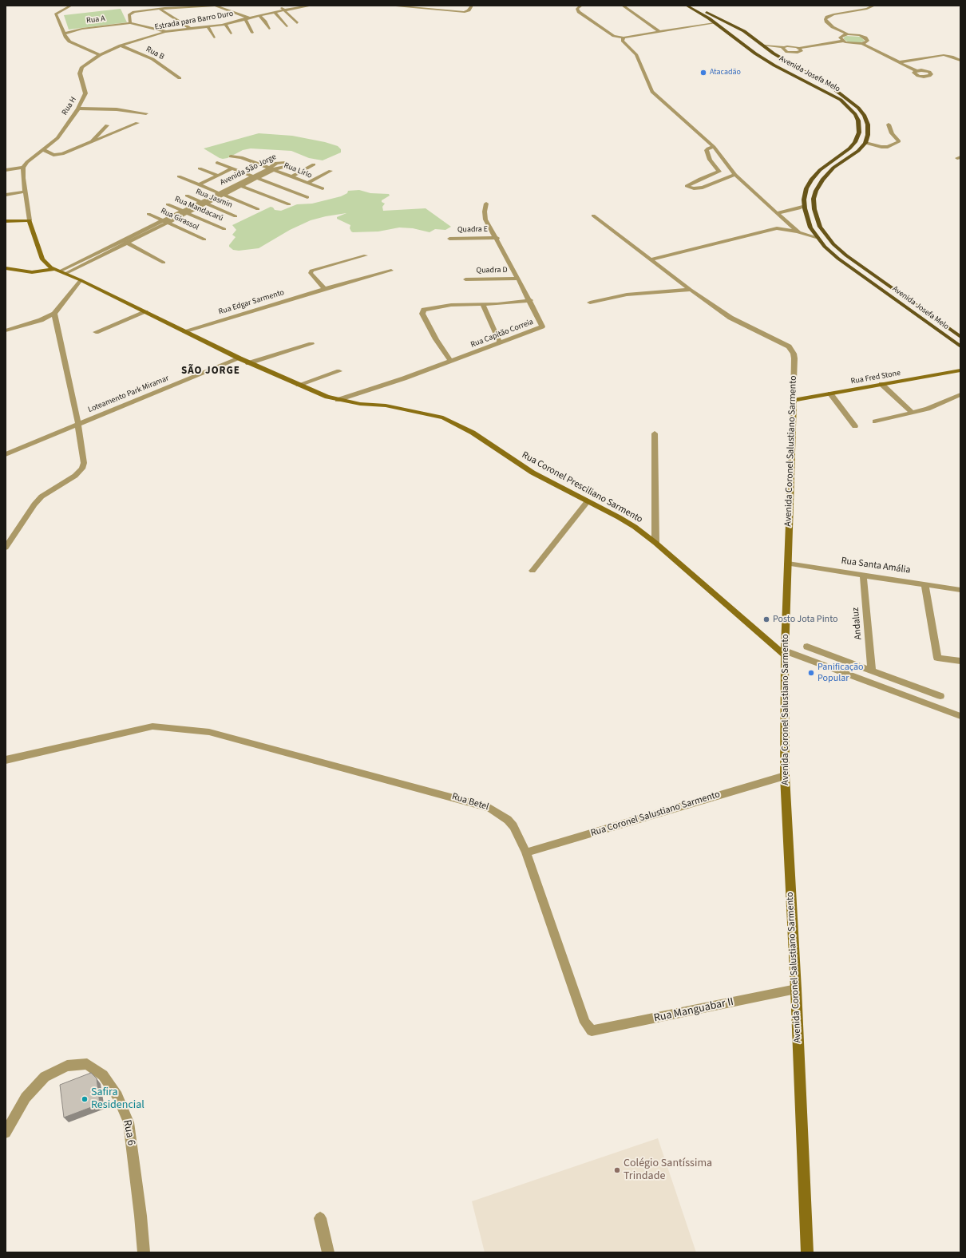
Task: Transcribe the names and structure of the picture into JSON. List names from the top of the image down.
{
  "streets": {
    "main road": ["Avenida Josefa Melo"],
    "street": [
      "Rua A",
      "Estrada para Barro Duro",
      "Rua B",
      "Rua H",
      "Avenida São Jorge",
      "Rua Lírio",
      "Rua Jasmin",
      "Rua Mandacarú",
      "Rua Girassol",
      "Quadra E",
      "Quadra D",
      "Rua Edgar Sarmento",
      "Rua Capitão Correia",
      "Rua Fred Stone",
      "Loteamento Park Miramar",
      "Avenida Coronel Salustiano Sarmento",
      "Rua Coronel Presciliano Sarmento",
      "Rua Santa Amália",
      "Andaluz",
      "Rua Betel",
      "Rua Coronel Salustiano Sarmento",
      "Rua Manguabar II",
      "Rua 6"
    ]
  },
  "crossings": [
    ["Rua A", "Estrada para Barro Duro"],
    ["Estrada para Barro Duro", "Rua B"],
    ["Estrada para Barro Duro", "Rua H"],
    ["Avenida São Jorge", "Rua Lírio"],
    ["Avenida São Jorge", "Rua Jasmin"],
    ["Avenida São Jorge", "Rua Mandacarú"],
    ["Avenida São Jorge", "Rua Girassol"],
    ["Avenida São Jorge", "Rua Coronel Presciliano Sarmento"],
    ["Quadra E", "Rua Capitão Correia"],
    ["Quadra D", "Rua Capitão Correia"],
    ["Rua Edgar Sarmento", "Rua Coronel Presciliano Sarmento"],
    ["Rua Capitão Correia", "Rua Coronel Presciliano Sarmento"],
    ["Rua Fred Stone", "Avenida Coronel Salustiano Sarmento"],
    ["Loteamento Park Miramar", "Rua Coronel Presciliano Sarmento"],
    ["Avenida Coronel Salustiano Sarmento", "Rua Coronel Presciliano Sarmento"],
    ["Avenida Coronel Salustiano Sarmento", "Rua Santa Amália"],
    ["Avenida Coronel Salustiano Sarmento", "Rua Coronel Salustiano Sarmento"],
    ["Avenida Coronel Salustiano Sarmento", "Rua Manguabar II"],
    ["Rua Santa Amália", "Andaluz"],
    ["Rua Betel", "Rua Coronel Salustiano Sarmento"],
    ["Rua Betel", "Rua Manguabar II"]
  ],
  "districts": ["SÃO JORGE"],
  "places": [
    "Atacadão",
    "Posto Jota Pinto",
    "Panificação Popular",
    "Safira Residencial",
    "Colégio Santíssima Trindade"
  ]
}
